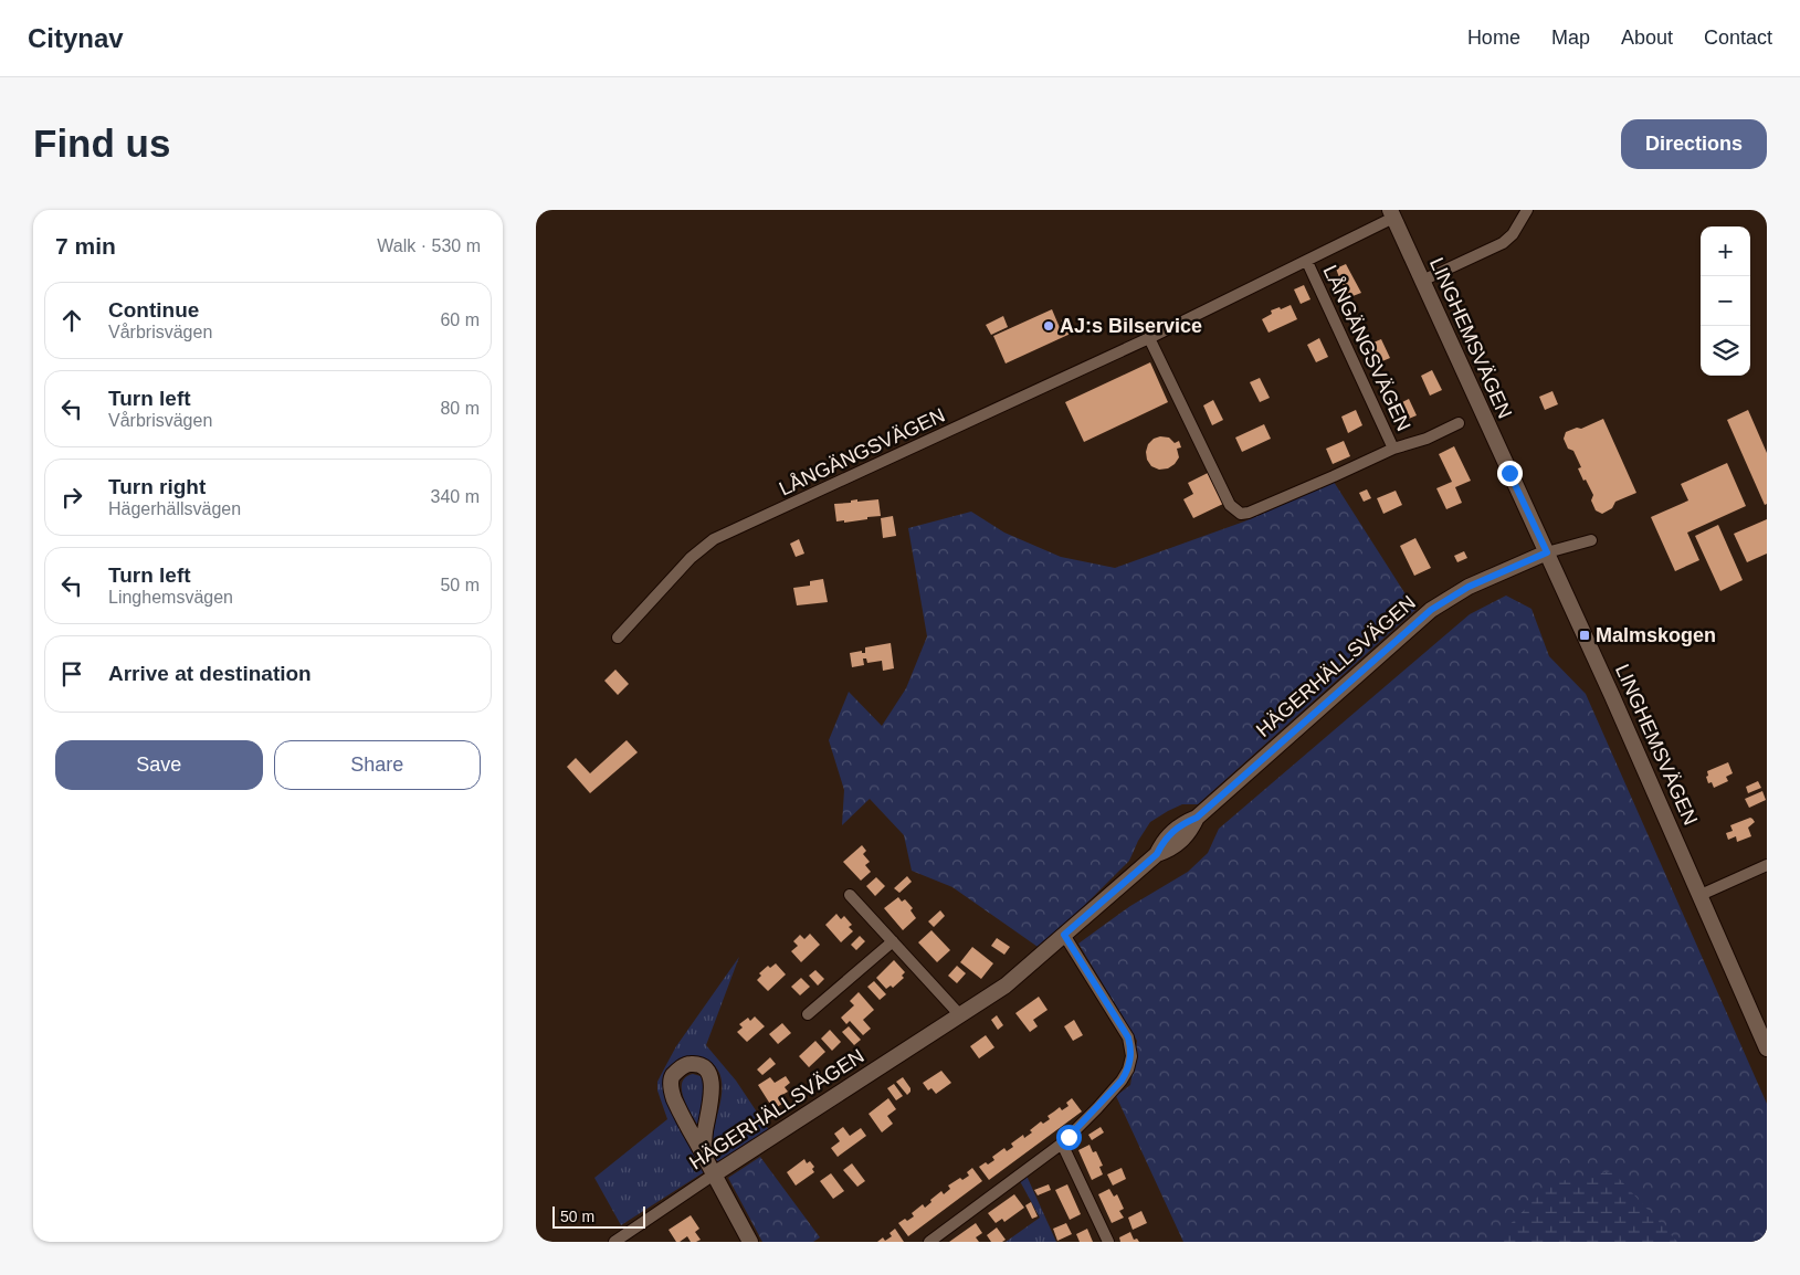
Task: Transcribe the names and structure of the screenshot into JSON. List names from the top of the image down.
{
  "streets": {
    "street": ["LINGHEMSVÄGEN", "LÅNGÄNGSVÄGEN", "HÄGERHÄLLSVÄGEN"]
  },
  "crossings": [
    ["LINGHEMSVÄGEN", "LÅNGÄNGSVÄGEN"],
    ["LINGHEMSVÄGEN", "HÄGERHÄLLSVÄGEN"]
  ],
  "places": {
    "other": ["AJ:s Bilservice"],
    "transit": ["Malmskogen"]
  },
  "scale_bar": "50 m",
  "page": {
    "header": "Citynav",
    "nav": [
      "Home",
      "Map",
      "About",
      "Contact"
    ],
    "buttons": [
      "Directions",
      ["Save", "Share"]
    ],
    "title": "Find us",
    "heading": ["7 min", "Walk · 530 m"],
    "map_buttons": ["+", "−"],
    "list": [
      ["Continue", "Vårbrisvägen", "60 m"],
      ["Turn left", "Vårbrisvägen", "80 m"],
      ["Turn right", "Hägerhällsvägen", "340 m"],
      ["Turn left", "Linghemsvägen", "50 m"],
      "Arrive at destination"
    ],
    "scale": "50 m"
  }
}
